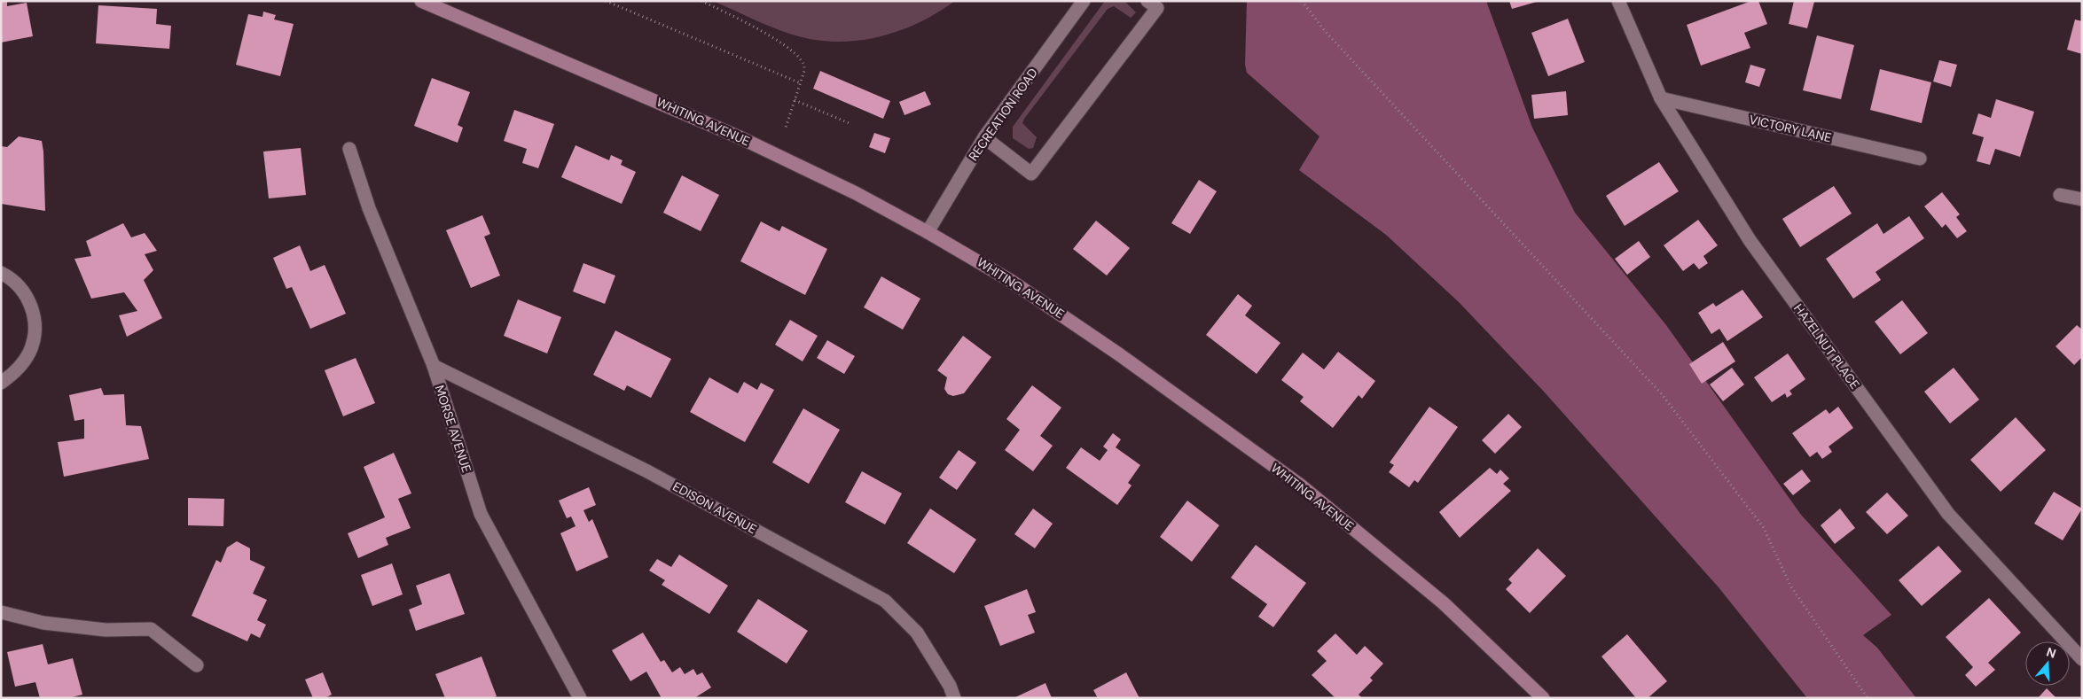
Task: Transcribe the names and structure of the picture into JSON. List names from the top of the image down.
{
  "streets": {
    "street": [
      "RECREATION ROAD",
      "WHITING AVENUE",
      "VICTORY LANE",
      "HAZELNUT PLACE",
      "MORSE AVENUE",
      "EDISON AVENUE"
    ]
  },
  "crossings": [
    ["RECREATION ROAD", "WHITING AVENUE"],
    ["VICTORY LANE", "HAZELNUT PLACE"],
    ["MORSE AVENUE", "EDISON AVENUE"]
  ],
  "north": "top"
}
